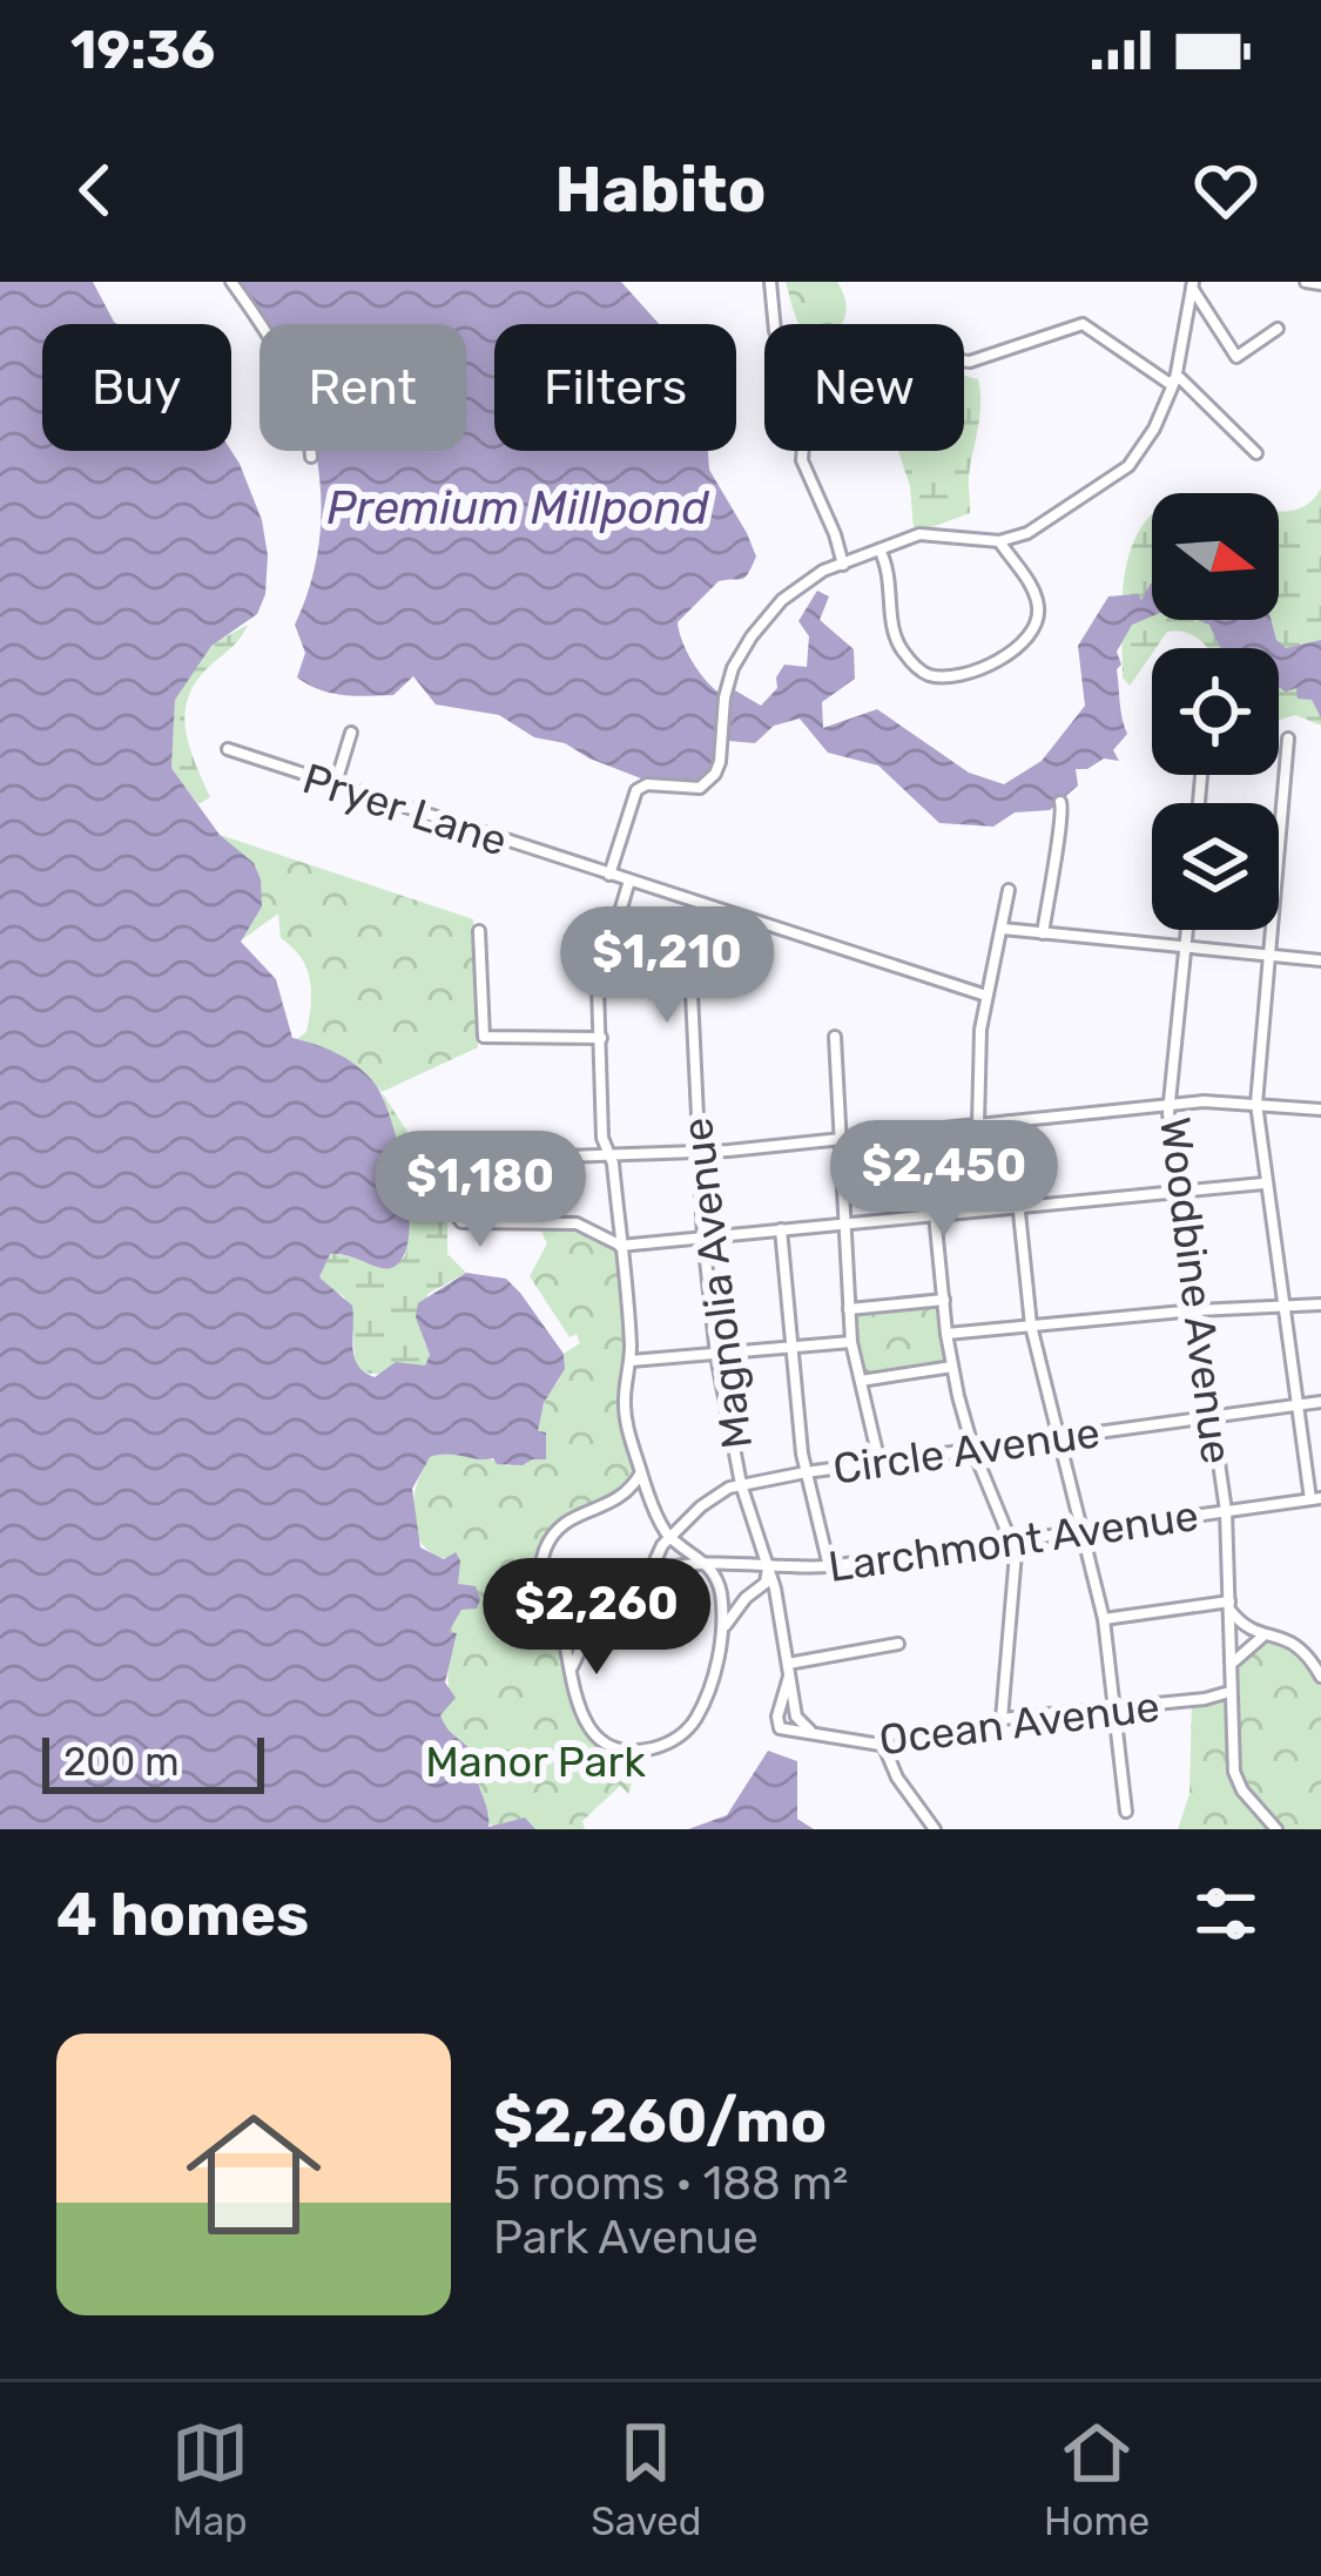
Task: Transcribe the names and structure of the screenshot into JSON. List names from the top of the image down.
{
  "streets": {
    "street": [
      "Pryer Lane",
      "Magnolia Avenue",
      "Woodbine Avenue",
      "Circle Avenue",
      "Larchmont Avenue",
      "Ocean Avenue"
    ]
  },
  "crossings": [
    ["Pryer Lane", "Magnolia Avenue"],
    ["Magnolia Avenue", "Circle Avenue"],
    ["Magnolia Avenue", "Larchmont Avenue"],
    ["Magnolia Avenue", "Ocean Avenue"],
    ["Woodbine Avenue", "Circle Avenue"],
    ["Woodbine Avenue", "Larchmont Avenue"],
    ["Woodbine Avenue", "Ocean Avenue"],
    ["Circle Avenue", "Larchmont Avenue"]
  ],
  "water": ["Premium Millpond"],
  "parks": ["Manor Park"],
  "scale_bar": "200 m",
  "north": "right",
  "page": {
    "status": "19:36",
    "header": "Habito",
    "chip": [
      "Buy",
      "Rent",
      "Filters",
      "New"
    ],
    "price": [
      "$1,210",
      "$2,450",
      "$1,180",
      "$2,260"
    ],
    "scale": "200 m",
    "heading": "4 homes",
    "list": [
      {
        "name": "$2,260/mo",
        "note": "5 rooms · 188 m² · Park Avenue"
      }
    ],
    "tabs": ["Map", "Saved", "Home"]
  }
}
